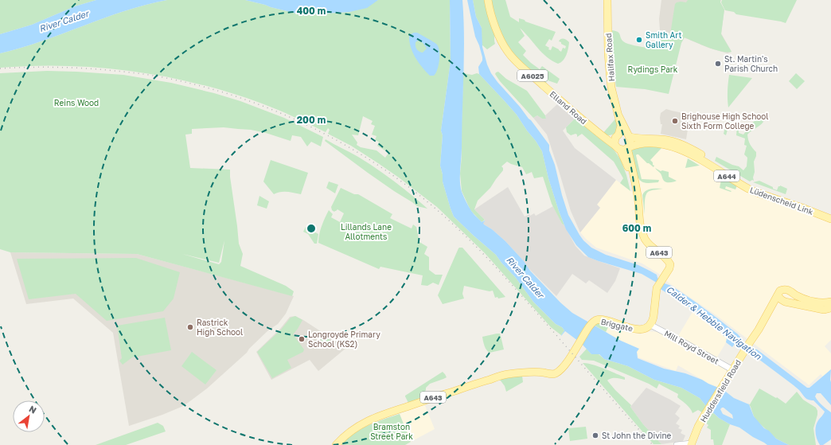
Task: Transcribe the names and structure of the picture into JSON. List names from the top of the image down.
{
  "streets": {
    "main road": [
      "Halifax Road",
      "A6025",
      "Elland Road",
      "A644",
      "Lüdenscheid Link",
      "A643",
      "Briggate",
      "Huddersfield Road"
    ],
    "street": ["Mill Royd Street"]
  },
  "crossings": [
    ["Halifax Road", "A6025"],
    ["Halifax Road", "A644"],
    ["Halifax Road", "Lüdenscheid Link"],
    ["Halifax Road", "Briggate"],
    ["Halifax Road", "Mill Royd Street"],
    ["A6025", "Elland Road"],
    ["A6025", "A644"],
    ["A6025", "Lüdenscheid Link"],
    ["A644", "Lüdenscheid Link"],
    ["Briggate", "Mill Royd Street"],
    ["Mill Royd Street", "Huddersfield Road"]
  ],
  "water": ["River Calder", "Calder & Hebble Navigation"],
  "parks": [
    "Rydings Park",
    "Reins Wood",
    "Lillands Lane Allotments",
    "Bramston Street Park"
  ],
  "places": [
    "Smith Art Gallery",
    "St. Martin's Parish Church",
    "Brighouse High School Sixth Form College",
    "Rastrick High School",
    "Longroyde Primary School (KS2)",
    "St John the Divine"
  ],
  "north": "top right",
  "rings": ["400 m", "200 m", "600 m"]
}
